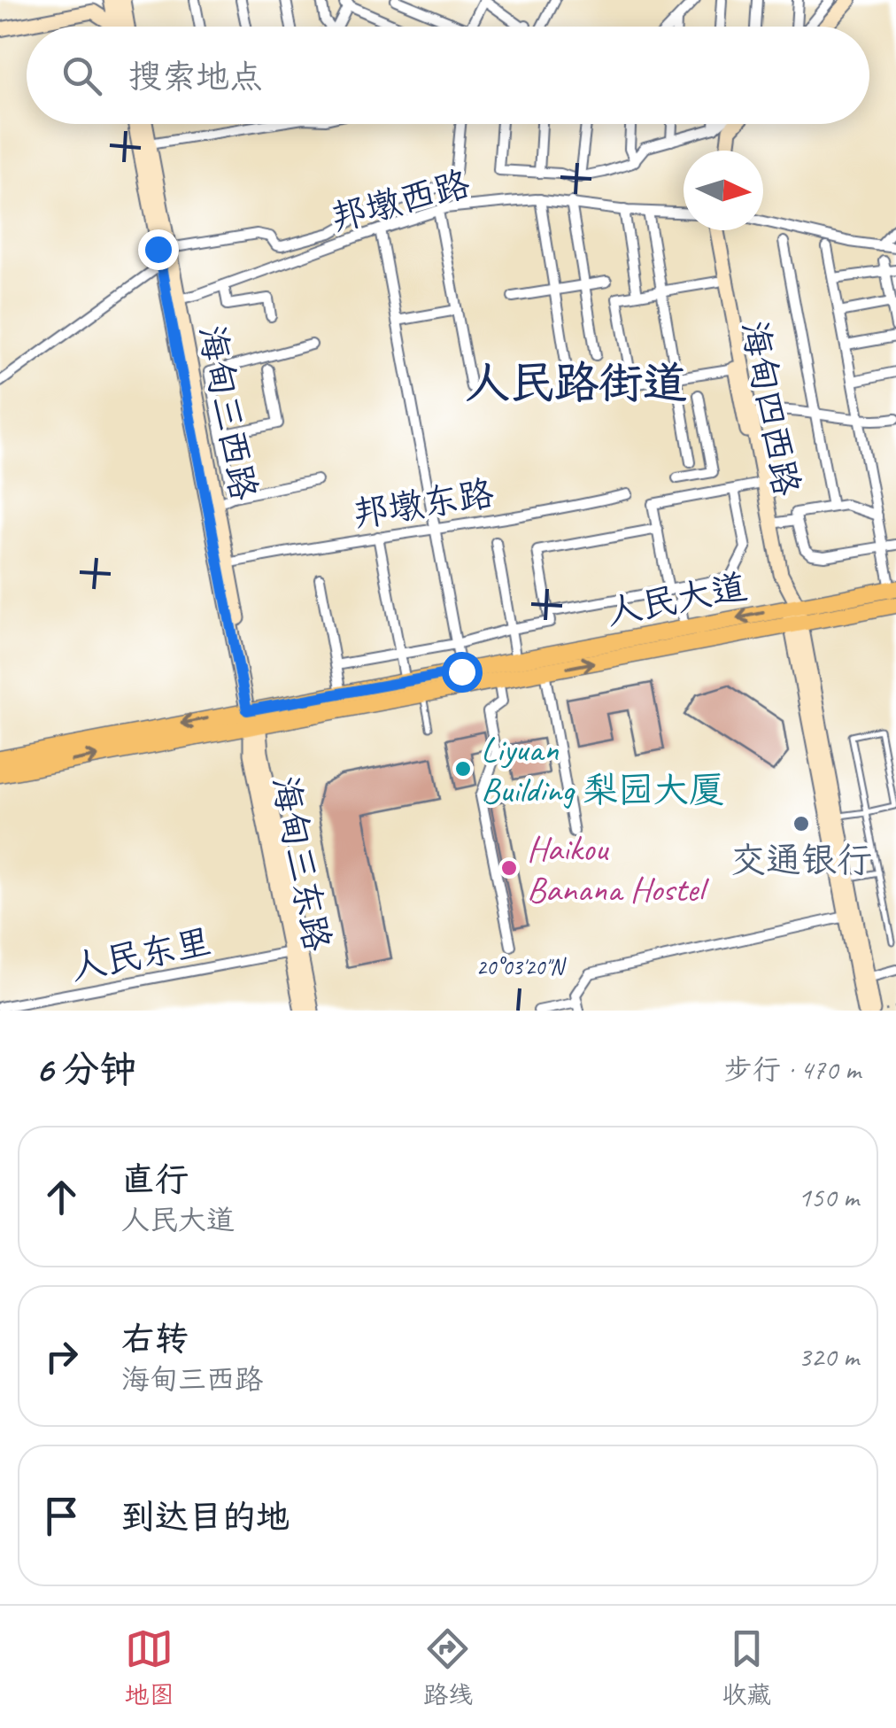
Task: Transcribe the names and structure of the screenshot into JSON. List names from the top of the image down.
{
  "streets": {
    "main road": [
      "海甸四西路",
      "海甸三西路",
      "人民大道",
      "海甸三东路"
    ],
    "street": ["邦墩西路", "邦墩东路", "人民东里"]
  },
  "crossings": [
    ["邦墩西路", "海甸三西路"],
    ["海甸四西路", "人民大道"],
    ["海甸三西路", "邦墩东路"],
    ["海甸三西路", "人民大道"],
    ["海甸三西路", "海甸三东路"],
    ["人民大道", "海甸三东路"],
    ["海甸三东路", "人民东里"]
  ],
  "districts": ["人民路街道"],
  "places": ["Liyuan Building 梨园大厦", "交通银行", "Haikou Banana Hostel"],
  "north": "right",
  "page": {
    "search": "搜索地点",
    "heading": ["6 分钟", "步行 · 470 m"],
    "list": [
      ["直行", "人民大道", "150 m"],
      ["右转", "海甸三西路", "320 m"],
      "到达目的地"
    ],
    "nav": ["地图", "路线", "收藏"]
  },
  "coordinates": ["20°03'20\"N"]
}
